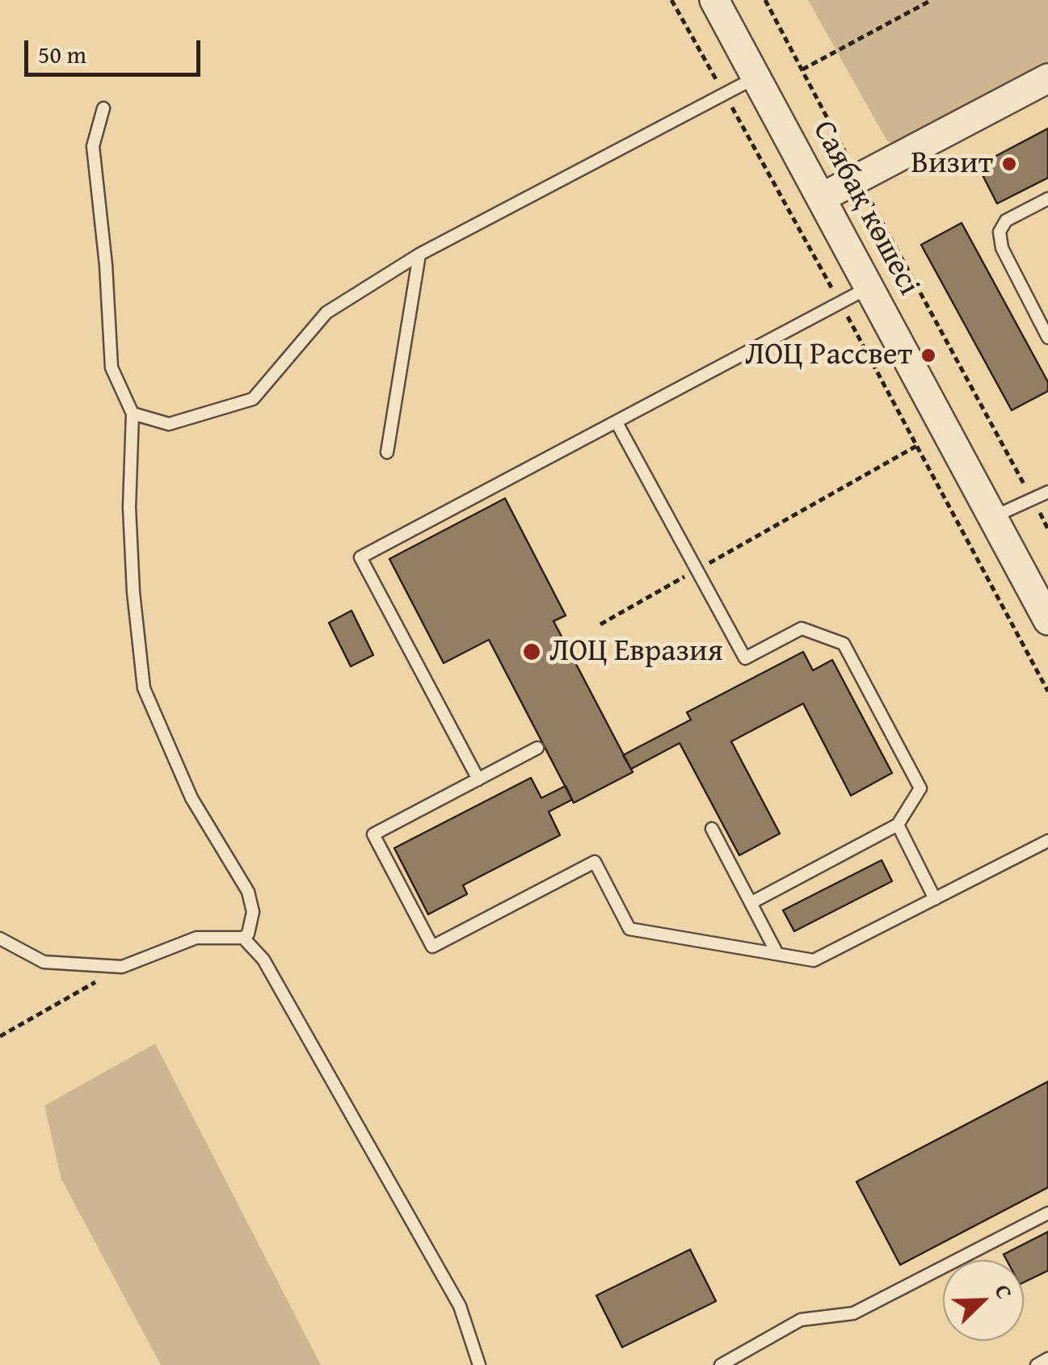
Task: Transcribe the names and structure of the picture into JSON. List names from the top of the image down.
{
  "streets": {
    "street": ["Саябақ көшесі"]
  },
  "places": ["Визит", "ЛОЦ Рассвет", "ЛОЦ Евразия"],
  "scale_bar": "50 m",
  "north": "top right"
}
